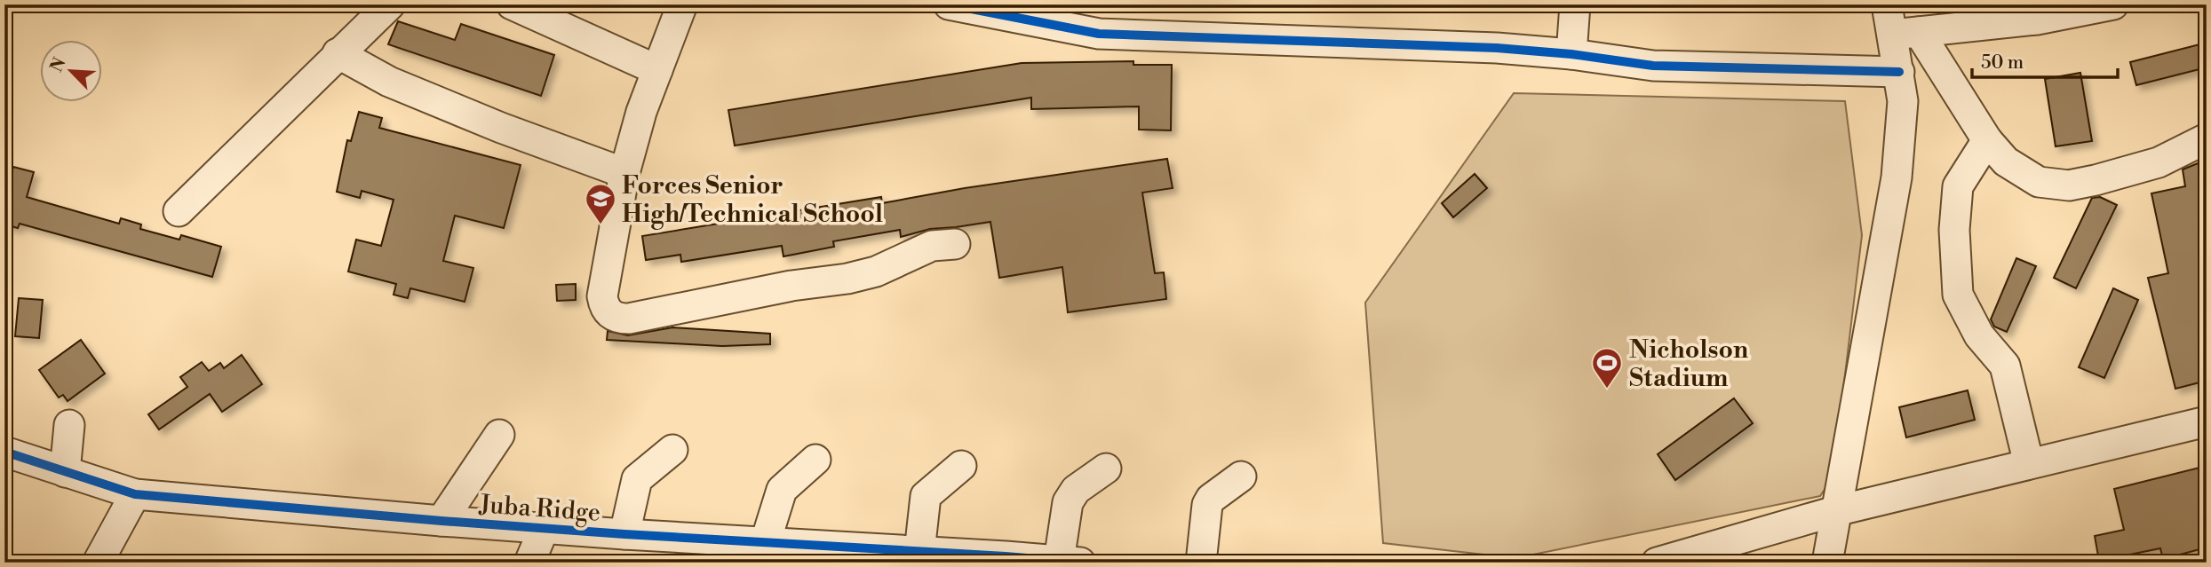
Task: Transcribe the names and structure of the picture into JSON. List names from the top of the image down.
{
  "streets": {
    "street": ["Juba Ridge"]
  },
  "places": {
    "school or university": ["Forces Senior High/Technical School"],
    "sports": ["Nicholson Stadium"]
  },
  "scale_bar": "50 m",
  "north": "top left"
}
